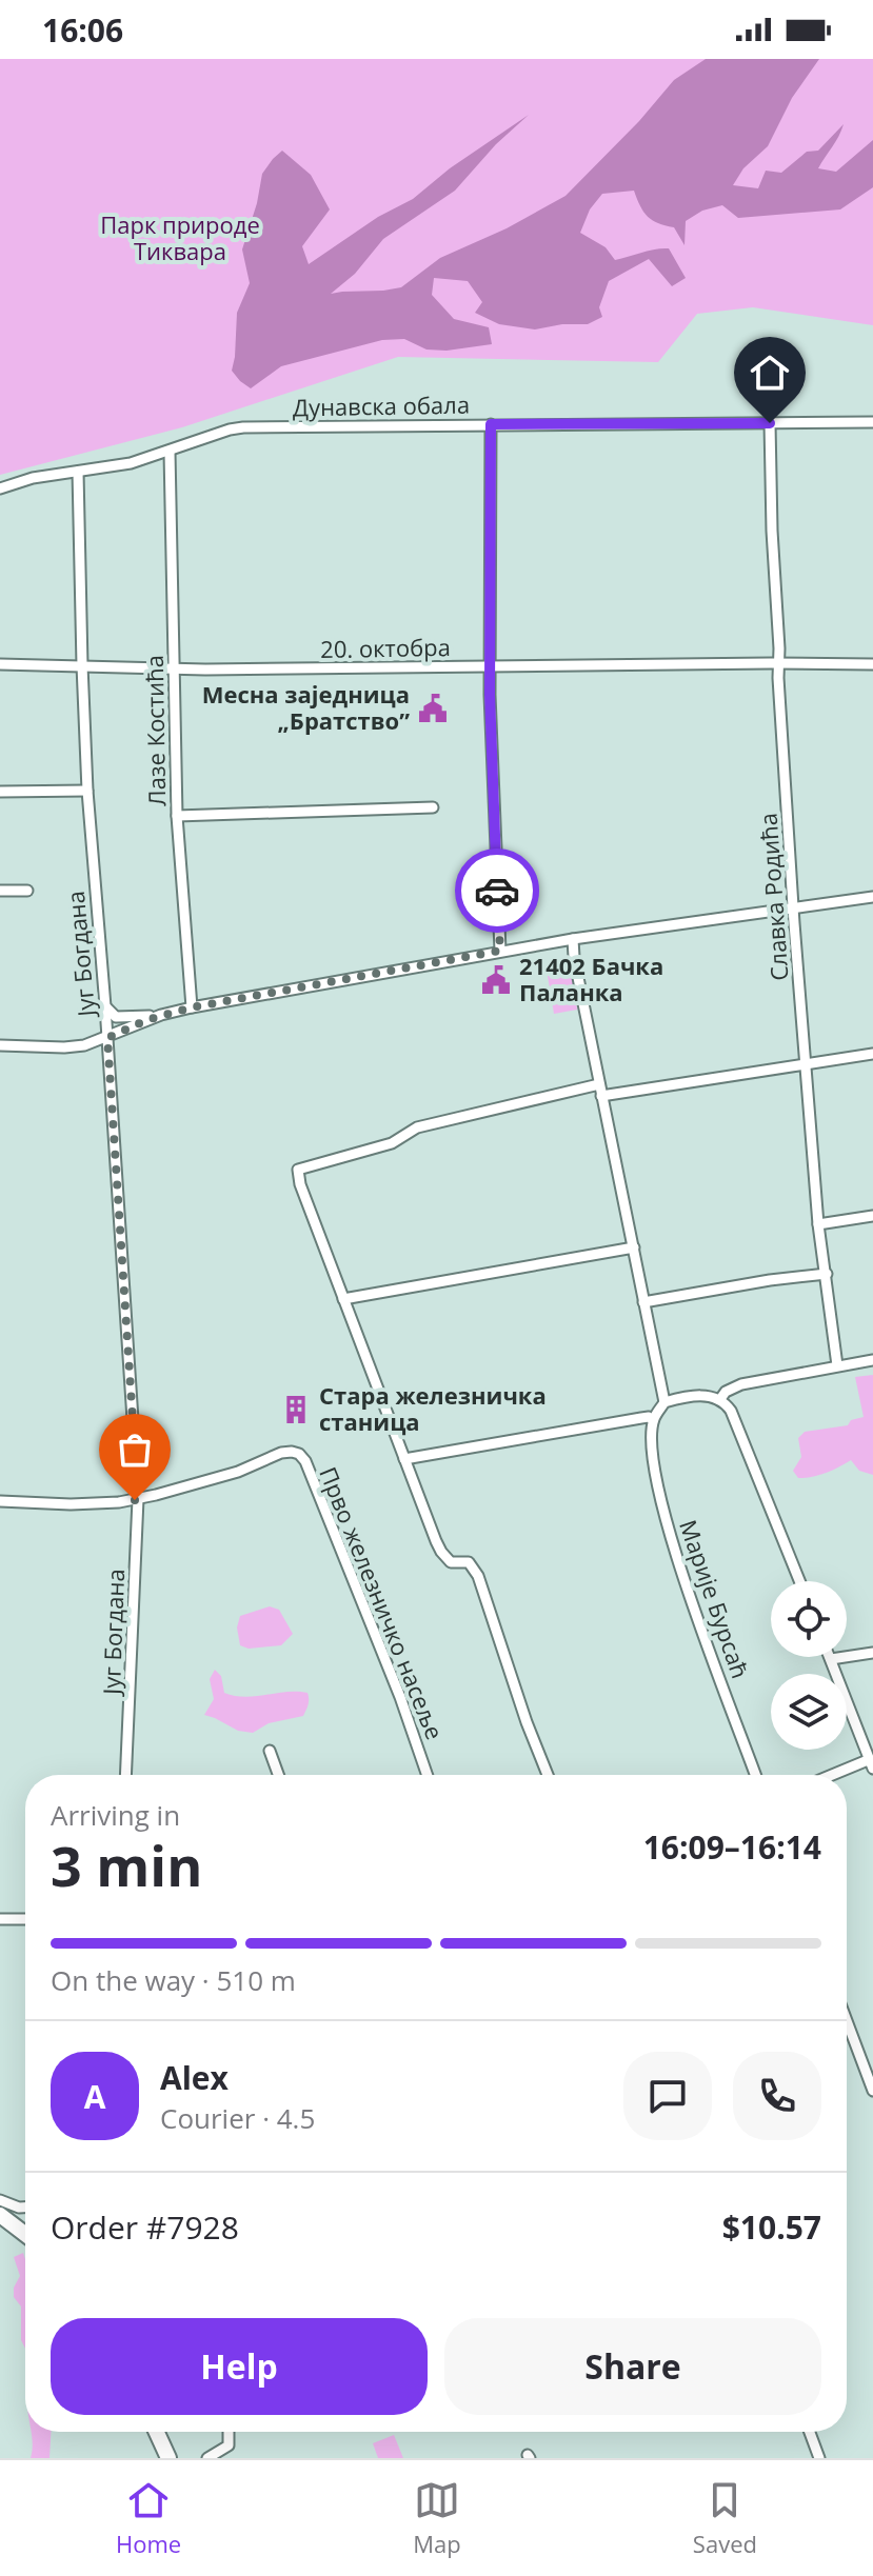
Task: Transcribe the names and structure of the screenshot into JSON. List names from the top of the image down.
{
  "streets": {
    "street": [
      "Дунавска обала",
      "20. октобра",
      "Лазе Костића",
      "Славка Родића",
      "Југ Богдана",
      "Марије Бурсаћ",
      "Прво железничко насеље"
    ]
  },
  "crossings": [
    ["Дунавска обала", "Лазе Костића"],
    ["Дунавска обала", "Славка Родића"],
    ["Дунавска обала", "Југ Богдана"],
    ["20. октобра", "Лазе Костића"],
    ["20. октобра", "Славка Родића"],
    ["20. октобра", "Југ Богдана"],
    ["Југ Богдана", "Прво железничко насеље"]
  ],
  "parks": ["Парк природе Тиквара"],
  "places": {
    "public building": ["Месна заједница „Братство”", "21402 Бачка Паланка"],
    "building": ["Стара железничка станица"]
  },
  "page": {
    "status": "16:06",
    "heading": ["3 min", "Arriving in", "16:09–16:14"],
    "panel": [
      "Alex",
      "Courier · 4.5",
      "Order #7928",
      "$10.57"
    ],
    "bar": "On the way · 510 m",
    "round": "A",
    "buttons": ["Help", "Share"],
    "tabs": ["Home", "Map", "Saved"]
  }
}
